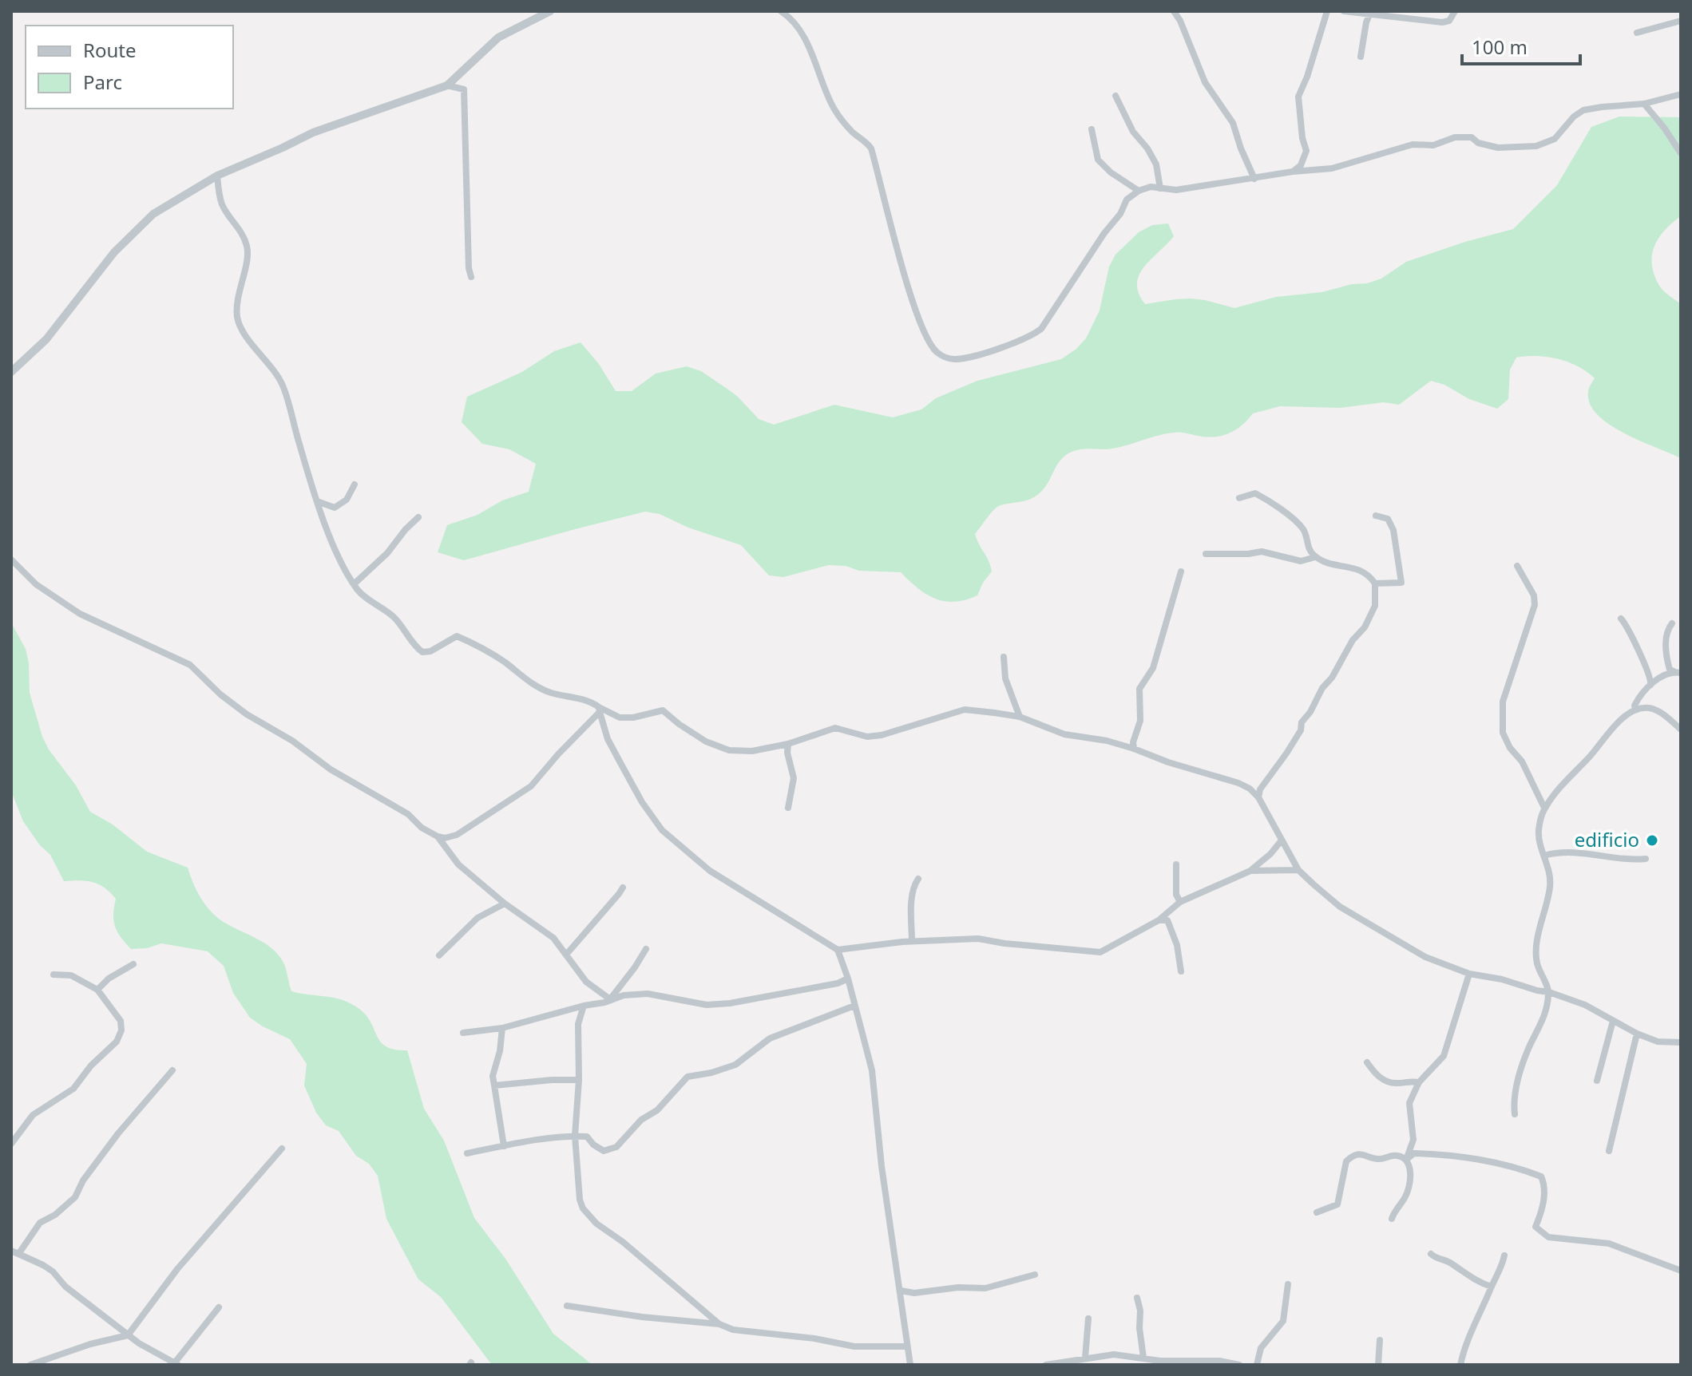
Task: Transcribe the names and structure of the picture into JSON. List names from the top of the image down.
{
  "places": ["edificio"],
  "legend": ["Route", "Parc"],
  "scale_bar": "100 m"
}
